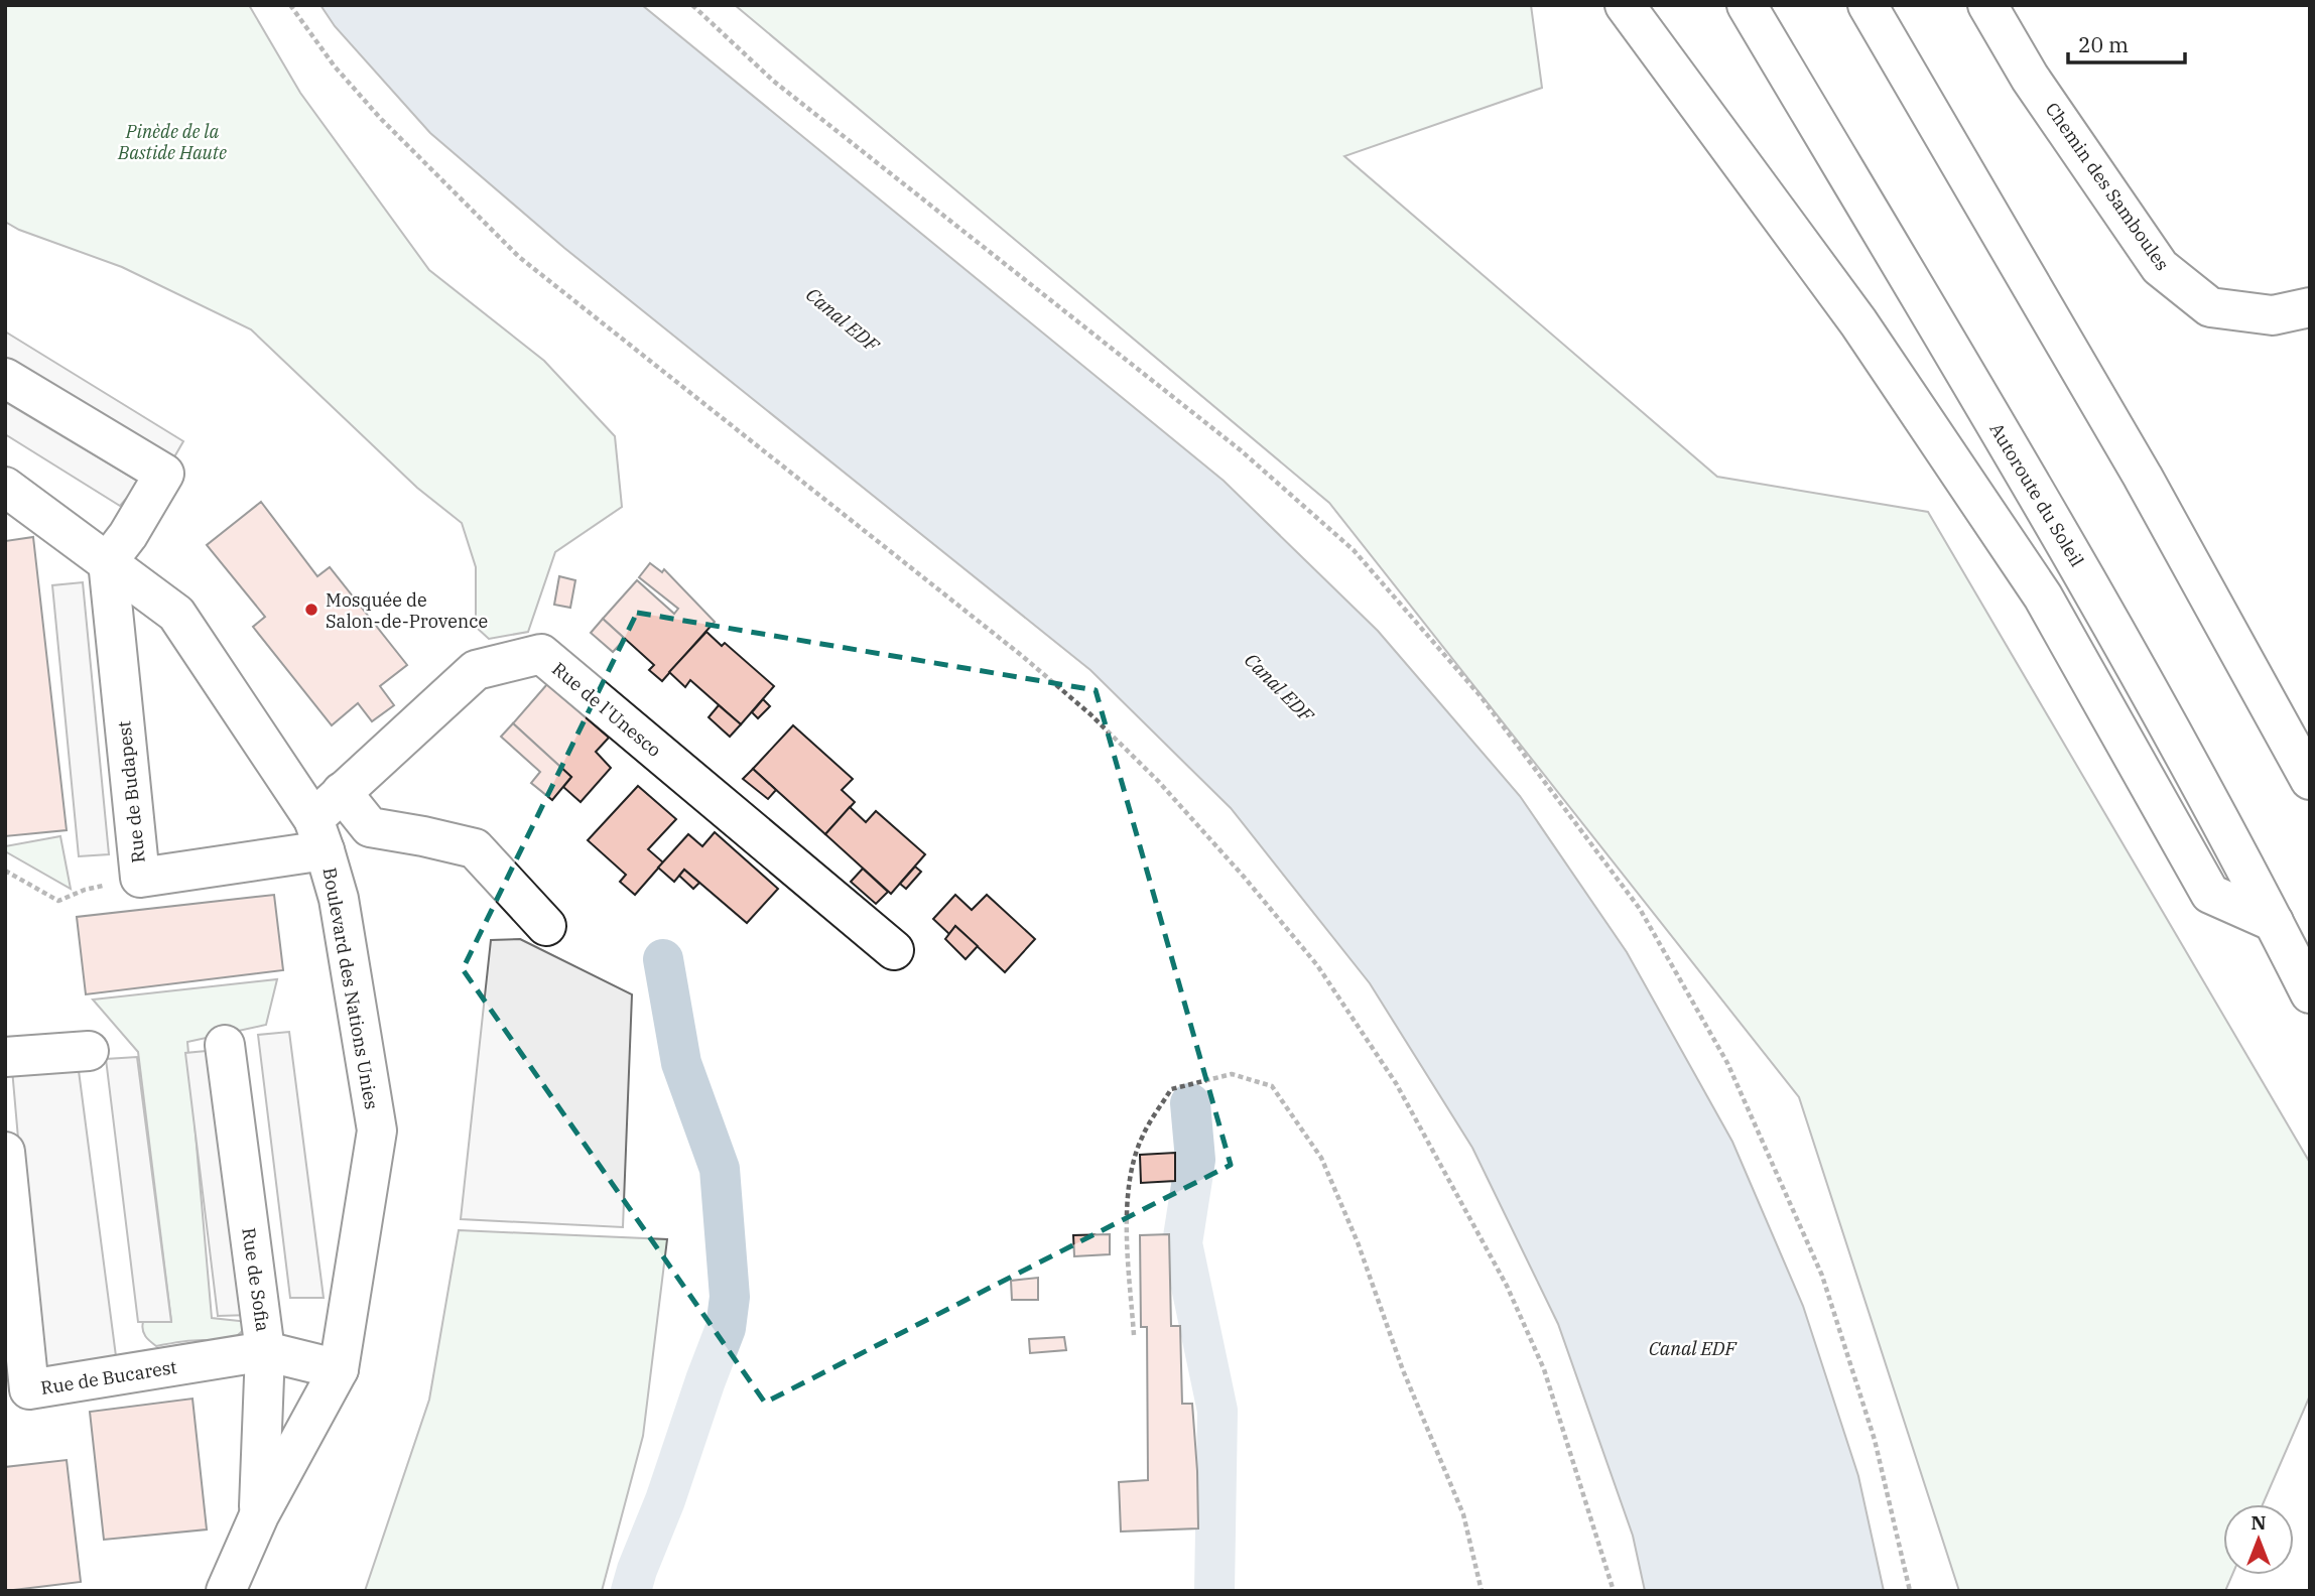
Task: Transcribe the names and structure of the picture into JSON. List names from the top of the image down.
{
  "streets": {
    "main road": [
      "Chemin des Samboules",
      "Autoroute du Soleil",
      "Rue de l'Unesco",
      "Rue de Budapest",
      "Boulevard des Nations Unies",
      "Rue de Sofia",
      "Rue de Bucarest"
    ]
  },
  "crossings": [
    ["Rue de l'Unesco", "Rue de Budapest"],
    ["Rue de l'Unesco", "Boulevard des Nations Unies"],
    ["Rue de Budapest", "Boulevard des Nations Unies"],
    ["Boulevard des Nations Unies", "Rue de Sofia"],
    ["Boulevard des Nations Unies", "Rue de Bucarest"],
    ["Rue de Sofia", "Rue de Bucarest"]
  ],
  "water": ["Canal EDF"],
  "parks": ["Pinède de la Bastide Haute"],
  "places": ["Mosquée de Salon-de-Provence"],
  "scale_bar": "20 m",
  "north": "top"
}
